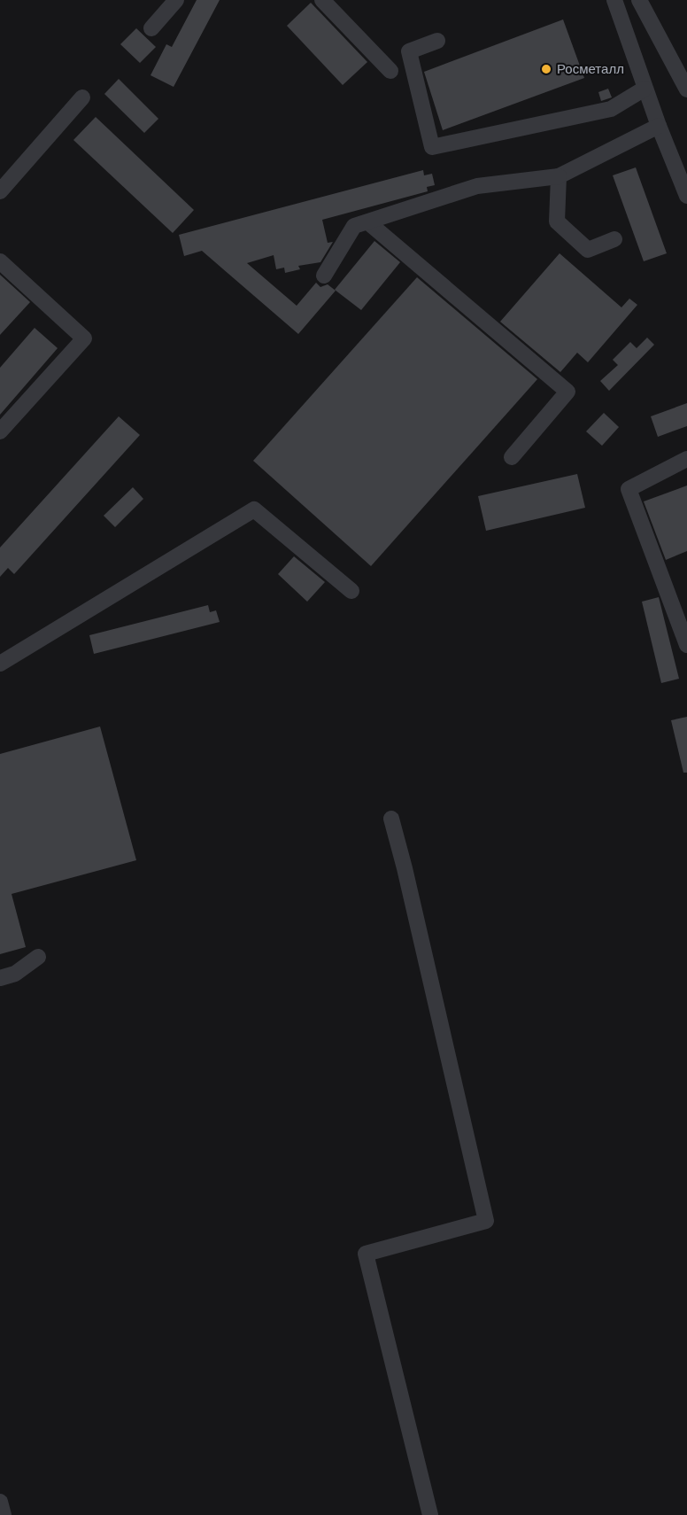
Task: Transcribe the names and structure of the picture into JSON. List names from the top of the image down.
{
  "places": ["Росметалл"]
}
